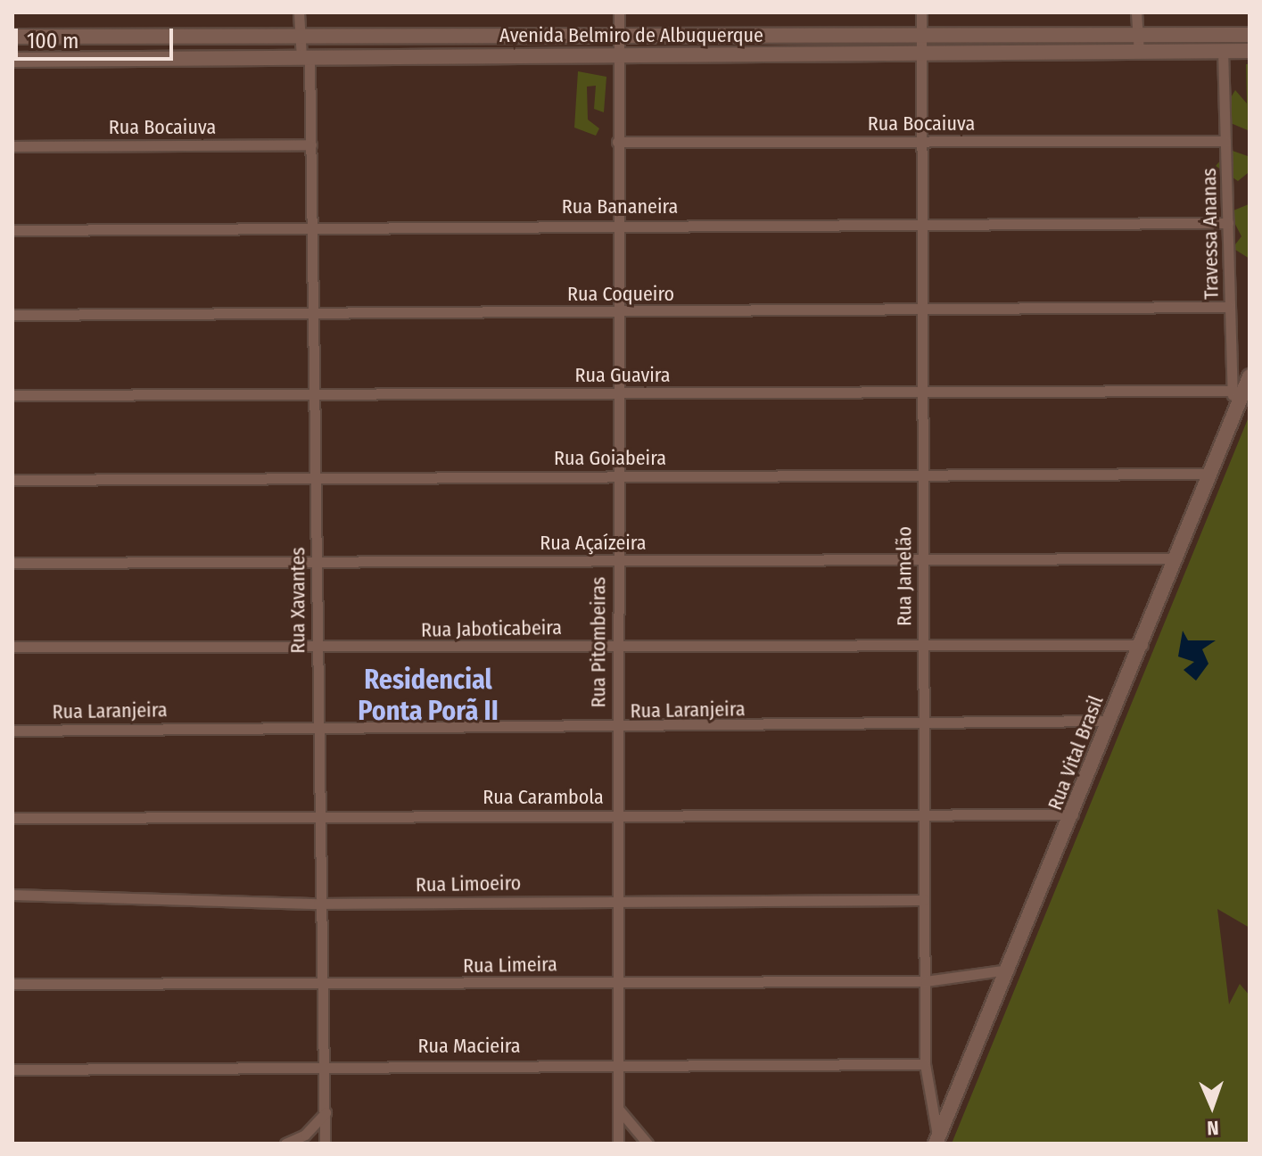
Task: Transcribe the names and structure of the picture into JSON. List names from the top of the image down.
{
  "streets": {
    "main road": ["Avenida Belmiro de Albuquerque", "Rua Vital Brasil"],
    "street": [
      "Rua Bocaiuva",
      "Rua Bananeira",
      "Travessa Ananas",
      "Rua Coqueiro",
      "Rua Guavira",
      "Rua Goiabeira",
      "Rua Açaízeira",
      "Rua Jamelão",
      "Rua Xavantes",
      "Rua Jaboticabeira",
      "Rua Pitombeiras",
      "Rua Laranjeira",
      "Rua Carambola",
      "Rua Limoeiro",
      "Rua Limeira",
      "Rua Macieira"
    ]
  },
  "crossings": [
    ["Avenida Belmiro de Albuquerque", "Travessa Ananas"],
    ["Avenida Belmiro de Albuquerque", "Rua Jamelão"],
    ["Avenida Belmiro de Albuquerque", "Rua Xavantes"],
    ["Avenida Belmiro de Albuquerque", "Rua Pitombeiras"],
    ["Rua Bocaiuva", "Travessa Ananas"],
    ["Rua Bocaiuva", "Rua Jamelão"],
    ["Rua Bocaiuva", "Rua Xavantes"],
    ["Rua Bocaiuva", "Rua Pitombeiras"],
    ["Rua Bananeira", "Travessa Ananas"],
    ["Rua Bananeira", "Rua Jamelão"],
    ["Rua Bananeira", "Rua Xavantes"],
    ["Rua Bananeira", "Rua Pitombeiras"],
    ["Travessa Ananas", "Rua Coqueiro"],
    ["Travessa Ananas", "Rua Guavira"],
    ["Travessa Ananas", "Rua Vital Brasil"],
    ["Rua Coqueiro", "Rua Jamelão"],
    ["Rua Coqueiro", "Rua Xavantes"],
    ["Rua Coqueiro", "Rua Pitombeiras"],
    ["Rua Guavira", "Rua Jamelão"],
    ["Rua Guavira", "Rua Xavantes"],
    ["Rua Guavira", "Rua Pitombeiras"],
    ["Rua Goiabeira", "Rua Jamelão"],
    ["Rua Goiabeira", "Rua Xavantes"],
    ["Rua Goiabeira", "Rua Pitombeiras"],
    ["Rua Goiabeira", "Rua Vital Brasil"],
    ["Rua Açaízeira", "Rua Jamelão"],
    ["Rua Açaízeira", "Rua Xavantes"],
    ["Rua Açaízeira", "Rua Pitombeiras"],
    ["Rua Açaízeira", "Rua Vital Brasil"],
    ["Rua Jamelão", "Rua Jaboticabeira"],
    ["Rua Jamelão", "Rua Laranjeira"],
    ["Rua Jamelão", "Rua Vital Brasil"],
    ["Rua Jamelão", "Rua Carambola"],
    ["Rua Jamelão", "Rua Limoeiro"],
    ["Rua Jamelão", "Rua Limeira"],
    ["Rua Jamelão", "Rua Macieira"],
    ["Rua Xavantes", "Rua Jaboticabeira"],
    ["Rua Xavantes", "Rua Laranjeira"],
    ["Rua Xavantes", "Rua Carambola"],
    ["Rua Xavantes", "Rua Limoeiro"],
    ["Rua Xavantes", "Rua Limeira"],
    ["Rua Xavantes", "Rua Macieira"],
    ["Rua Jaboticabeira", "Rua Pitombeiras"],
    ["Rua Jaboticabeira", "Rua Vital Brasil"],
    ["Rua Pitombeiras", "Rua Laranjeira"],
    ["Rua Pitombeiras", "Rua Carambola"],
    ["Rua Pitombeiras", "Rua Limoeiro"],
    ["Rua Pitombeiras", "Rua Limeira"],
    ["Rua Pitombeiras", "Rua Macieira"],
    ["Rua Laranjeira", "Rua Vital Brasil"],
    ["Rua Vital Brasil", "Rua Carambola"],
    ["Rua Vital Brasil", "Rua Limeira"]
  ],
  "districts": ["Residencial Ponta Porã II"],
  "scale_bar": "100 m",
  "north": "bottom"
}
